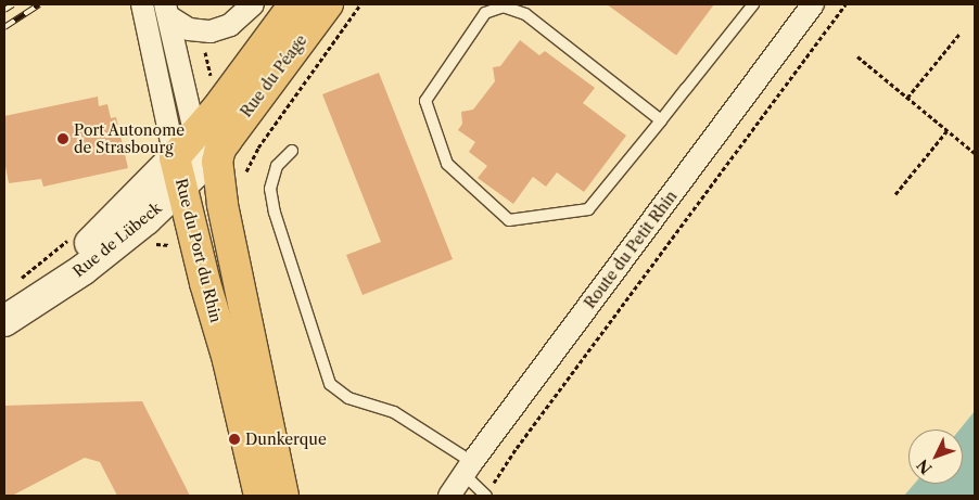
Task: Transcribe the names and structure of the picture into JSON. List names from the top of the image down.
{
  "streets": {
    "main road": ["Rue du Péage", "Rue de Lübeck", "Rue du Port du Rhin"],
    "street": ["Route du Petit Rhin"]
  },
  "crossings": [
    ["Rue du Péage", "Rue de Lübeck"],
    ["Rue du Péage", "Rue du Port du Rhin"],
    ["Rue de Lübeck", "Rue du Port du Rhin"]
  ],
  "places": ["Port Autonome de Strasbourg", "Dunkerque"],
  "north": "bottom left"
}
